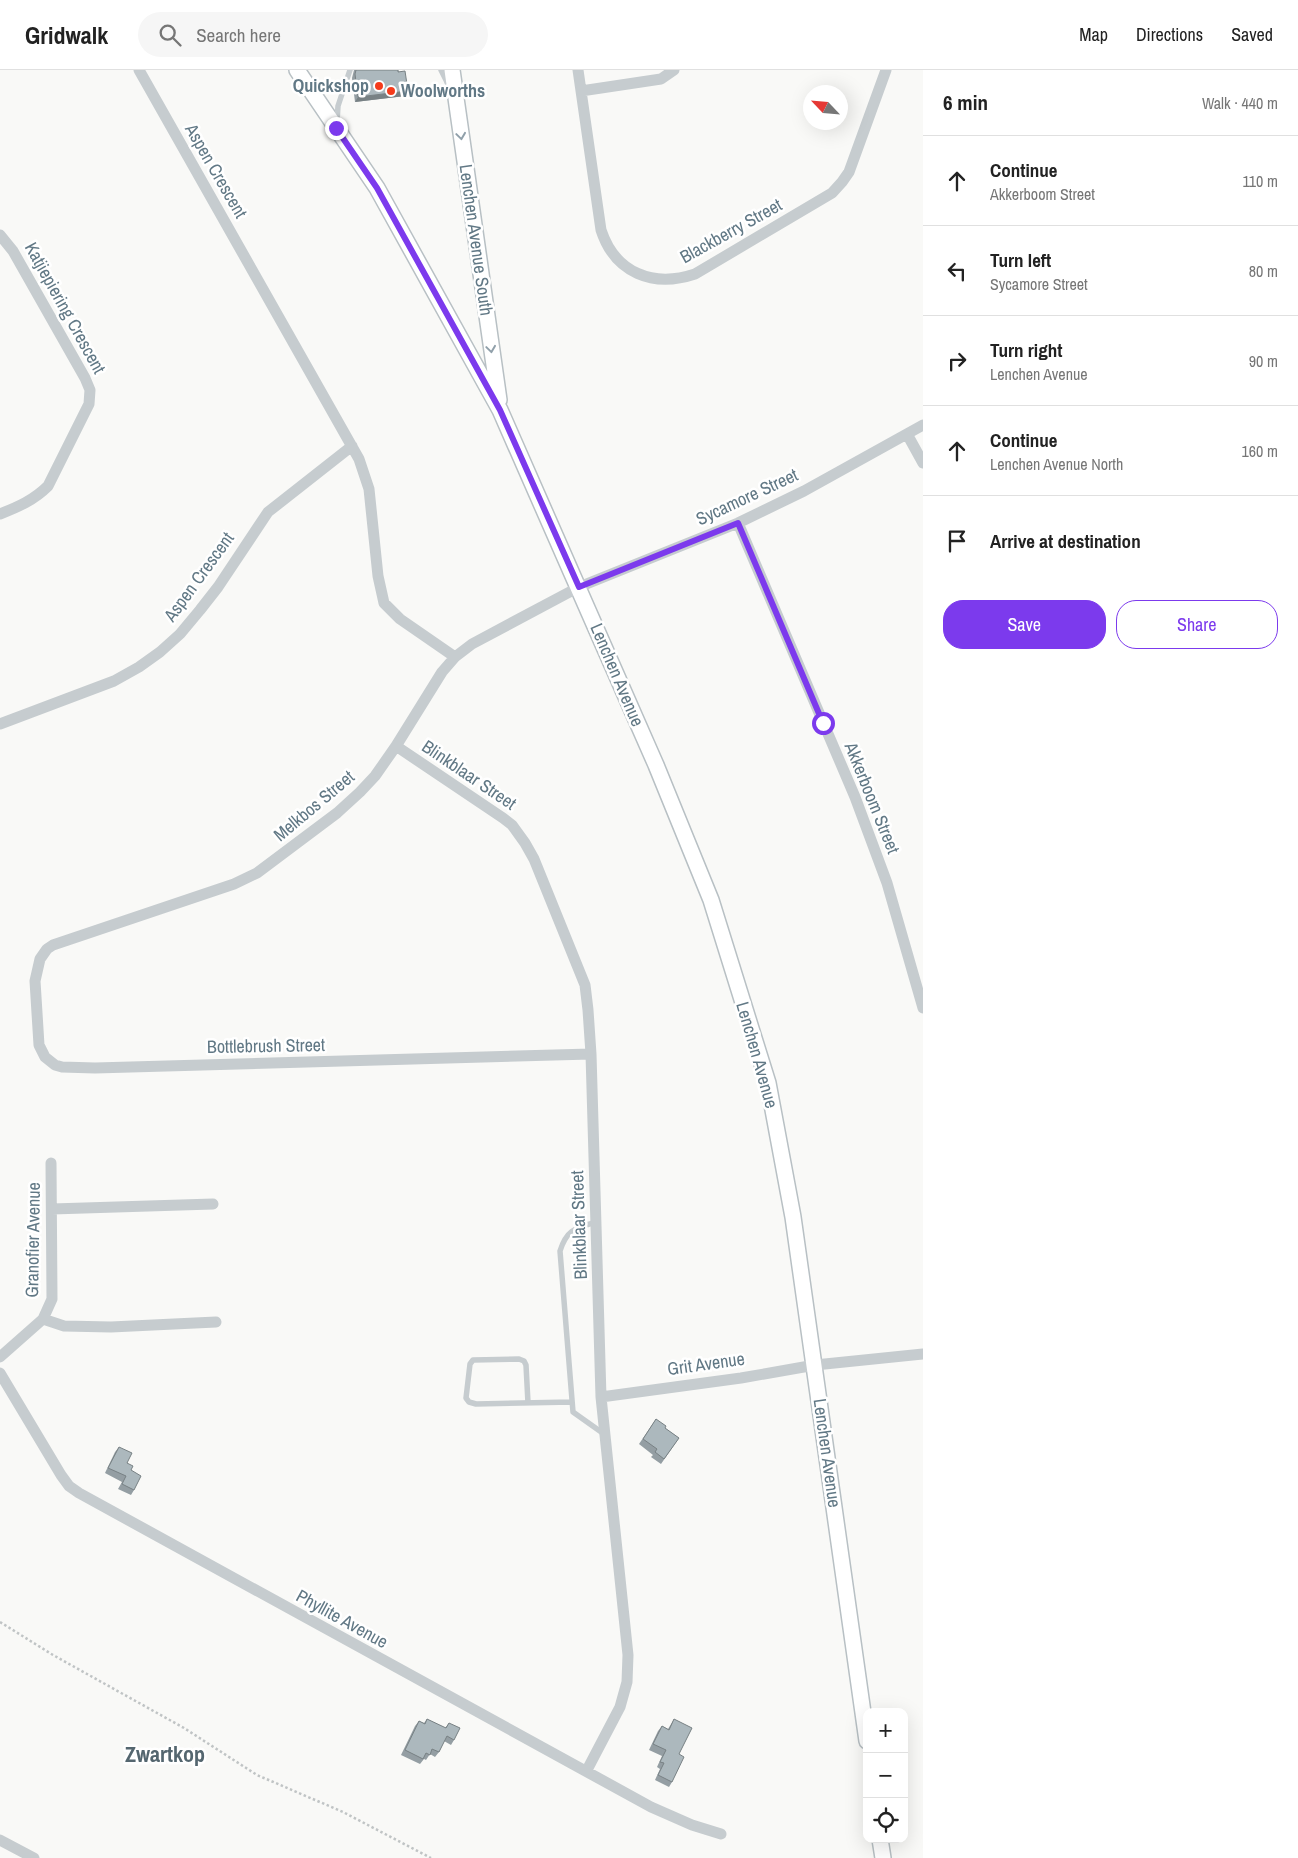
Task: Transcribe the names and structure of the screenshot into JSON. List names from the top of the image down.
{
  "streets": {
    "main road": ["Lenchen Avenue South", "Lenchen Avenue"],
    "street": [
      "Aspen Crescent",
      "Blackberry Street",
      "Katjiepiering Crescent",
      "Sycamore Street",
      "Blinkblaar Street",
      "Akkerboom Street",
      "Melkbos Street",
      "Bottlebrush Street",
      "Granofier Avenue",
      "Grit Avenue",
      "Phyllite Avenue"
    ]
  },
  "crossings": [
    ["Aspen Crescent", "Melkbos Street"],
    ["Lenchen Avenue South", "Lenchen Avenue"],
    ["Sycamore Street", "Lenchen Avenue"],
    ["Sycamore Street", "Akkerboom Street"],
    ["Sycamore Street", "Melkbos Street"],
    ["Lenchen Avenue", "Melkbos Street"],
    ["Lenchen Avenue", "Grit Avenue"],
    ["Blinkblaar Street", "Melkbos Street"],
    ["Blinkblaar Street", "Bottlebrush Street"],
    ["Blinkblaar Street", "Grit Avenue"],
    ["Blinkblaar Street", "Phyllite Avenue"],
    ["Melkbos Street", "Bottlebrush Street"]
  ],
  "districts": ["Zwartkop"],
  "places": ["Quickshop", "Woolworths"],
  "north": "top left",
  "page": {
    "header": "Gridwalk",
    "search": "Search here",
    "nav": ["Map", "Directions", "Saved"],
    "heading": ["6 min", "Walk · 440 m"],
    "list": [
      ["Continue", "Akkerboom Street", "110 m"],
      ["Turn left", "Sycamore Street", "80 m"],
      ["Turn right", "Lenchen Avenue", "90 m"],
      ["Continue", "Lenchen Avenue North", "160 m"],
      "Arrive at destination"
    ],
    "buttons": ["Save", "Share"],
    "map_buttons": ["+", "−"]
  }
}
